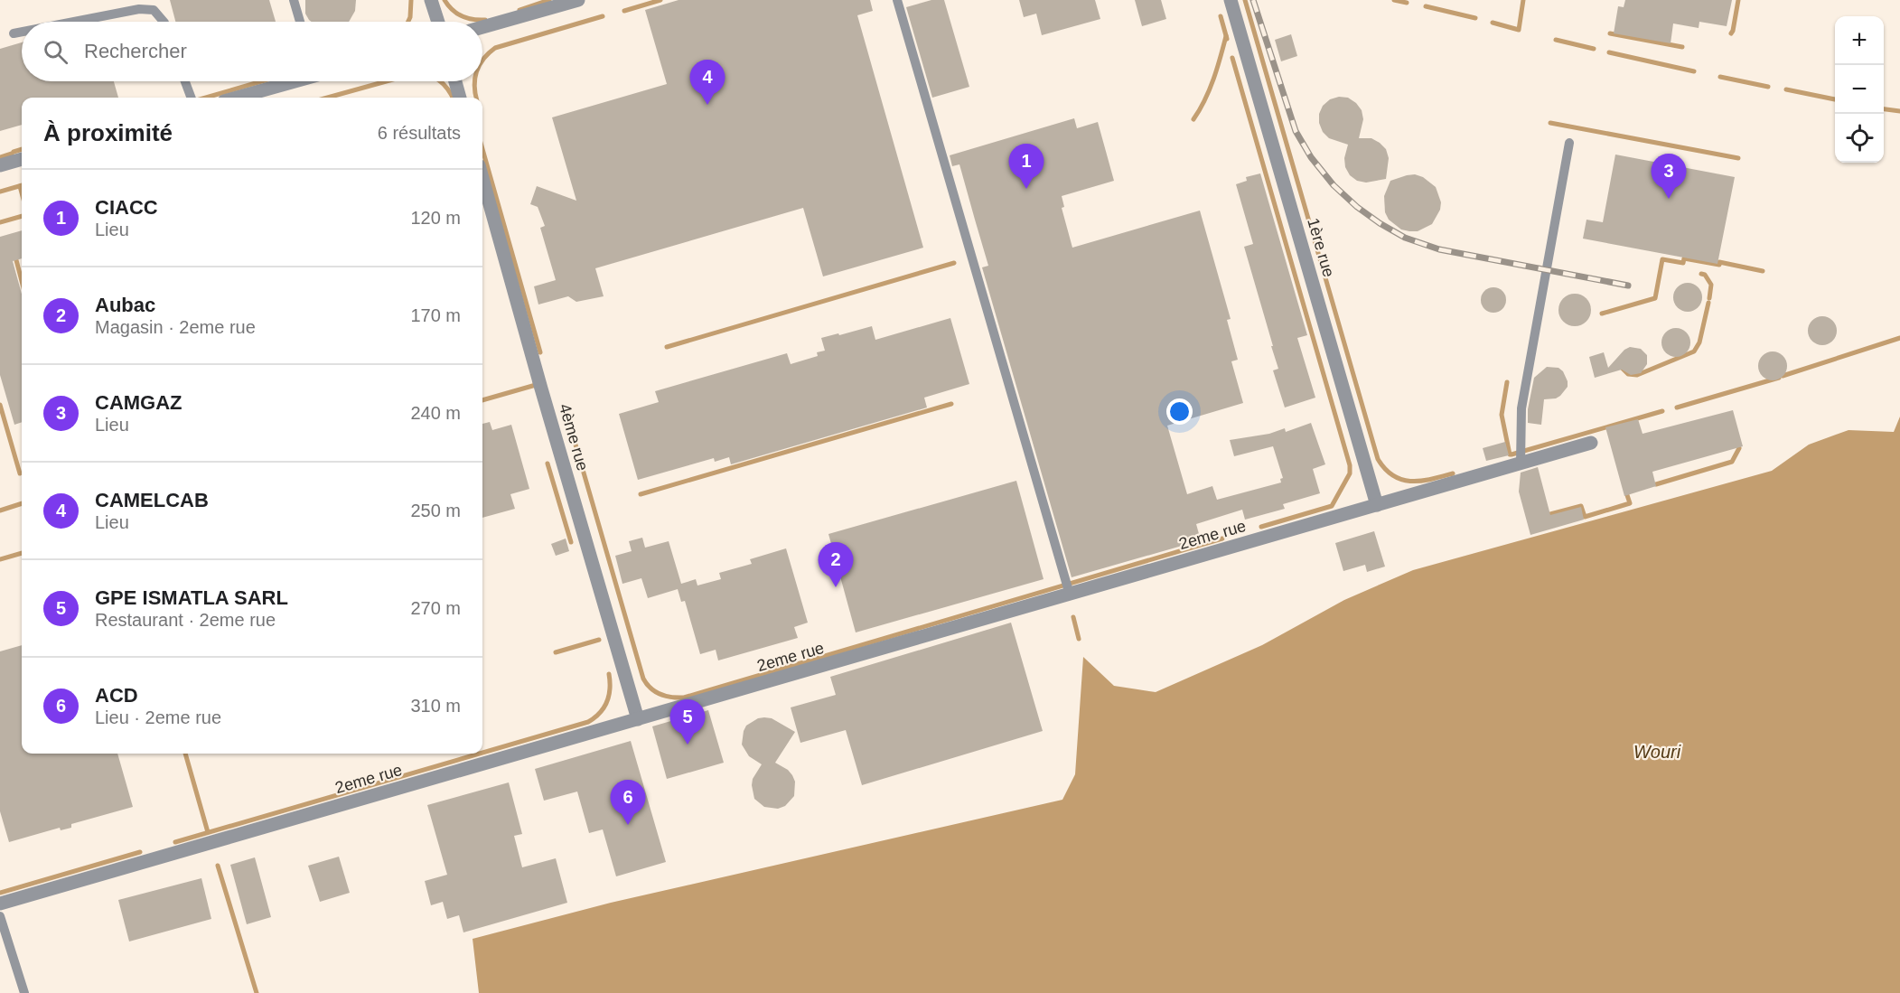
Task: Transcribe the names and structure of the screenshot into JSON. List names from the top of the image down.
{
  "streets": {
    "street": ["1ère rue", "4ème rue", "2eme rue"]
  },
  "crossings": [
    ["1ère rue", "2eme rue"],
    ["4ème rue", "2eme rue"]
  ],
  "water": ["Wouri"],
  "page": {
    "map_buttons": ["+", "−"],
    "search": "Rechercher",
    "pins": [
      "4",
      "1",
      "3",
      "2",
      "5",
      "6"
    ],
    "heading": ["À proximité", "6 résultats"],
    "list": [
      {
        "mark": "1",
        "name": "CIACC",
        "note": "Lieu",
        "value": "120 m"
      },
      {
        "mark": "2",
        "name": "Aubac",
        "note": "Magasin · 2eme rue",
        "value": "170 m"
      },
      {
        "mark": "3",
        "name": "CAMGAZ",
        "note": "Lieu",
        "value": "240 m"
      },
      {
        "mark": "4",
        "name": "CAMELCAB",
        "note": "Lieu",
        "value": "250 m"
      },
      {
        "mark": "5",
        "name": "GPE ISMATLA SARL",
        "note": "Restaurant · 2eme rue",
        "value": "270 m"
      },
      {
        "mark": "6",
        "name": "ACD",
        "note": "Lieu · 2eme rue",
        "value": "310 m"
      }
    ]
  }
}
